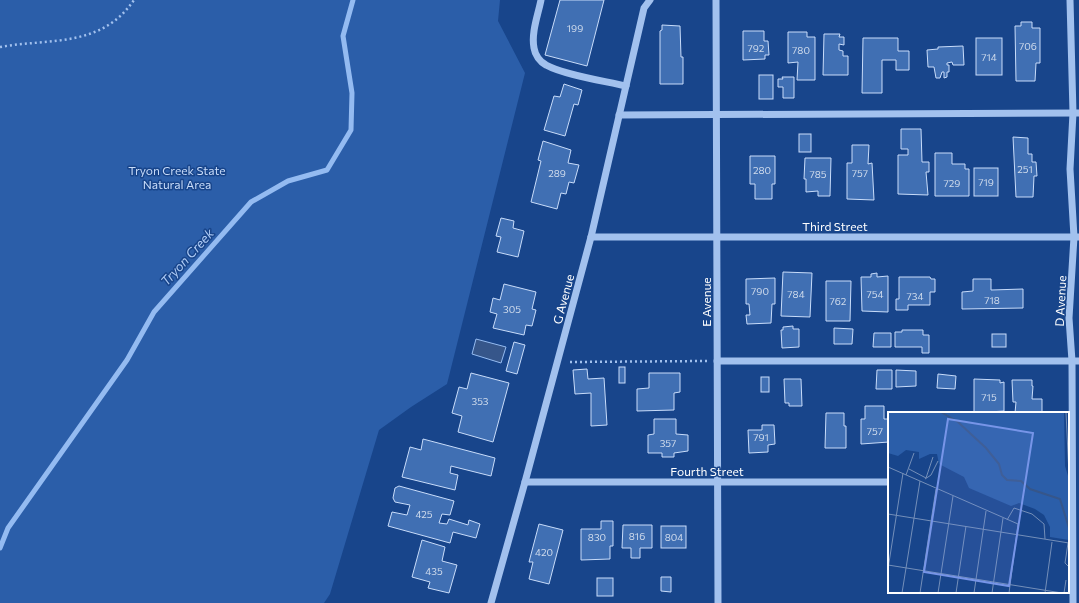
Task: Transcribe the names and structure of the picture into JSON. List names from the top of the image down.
{
  "streets": {
    "street": [
      "Third Street",
      "G Avenue",
      "D Avenue",
      "E Avenue",
      "Fourth Street"
    ]
  },
  "crossings": [
    ["Third Street", "G Avenue"],
    ["Third Street", "D Avenue"],
    ["Third Street", "E Avenue"],
    ["G Avenue", "Fourth Street"],
    ["E Avenue", "Fourth Street"]
  ],
  "water": ["Tryon Creek"],
  "parks": ["Tryon Creek State Natural Area"],
  "house_numbers": [
    "199",
    "706",
    "792",
    "780",
    "714",
    "251",
    "280",
    "289",
    "757",
    "785",
    "719",
    "729",
    "790",
    "784",
    "754",
    "734",
    "718",
    "762",
    "305",
    "715",
    "353",
    "757",
    "791",
    "357",
    "425",
    "816",
    "830",
    "804",
    "420",
    "435"
  ]
}
